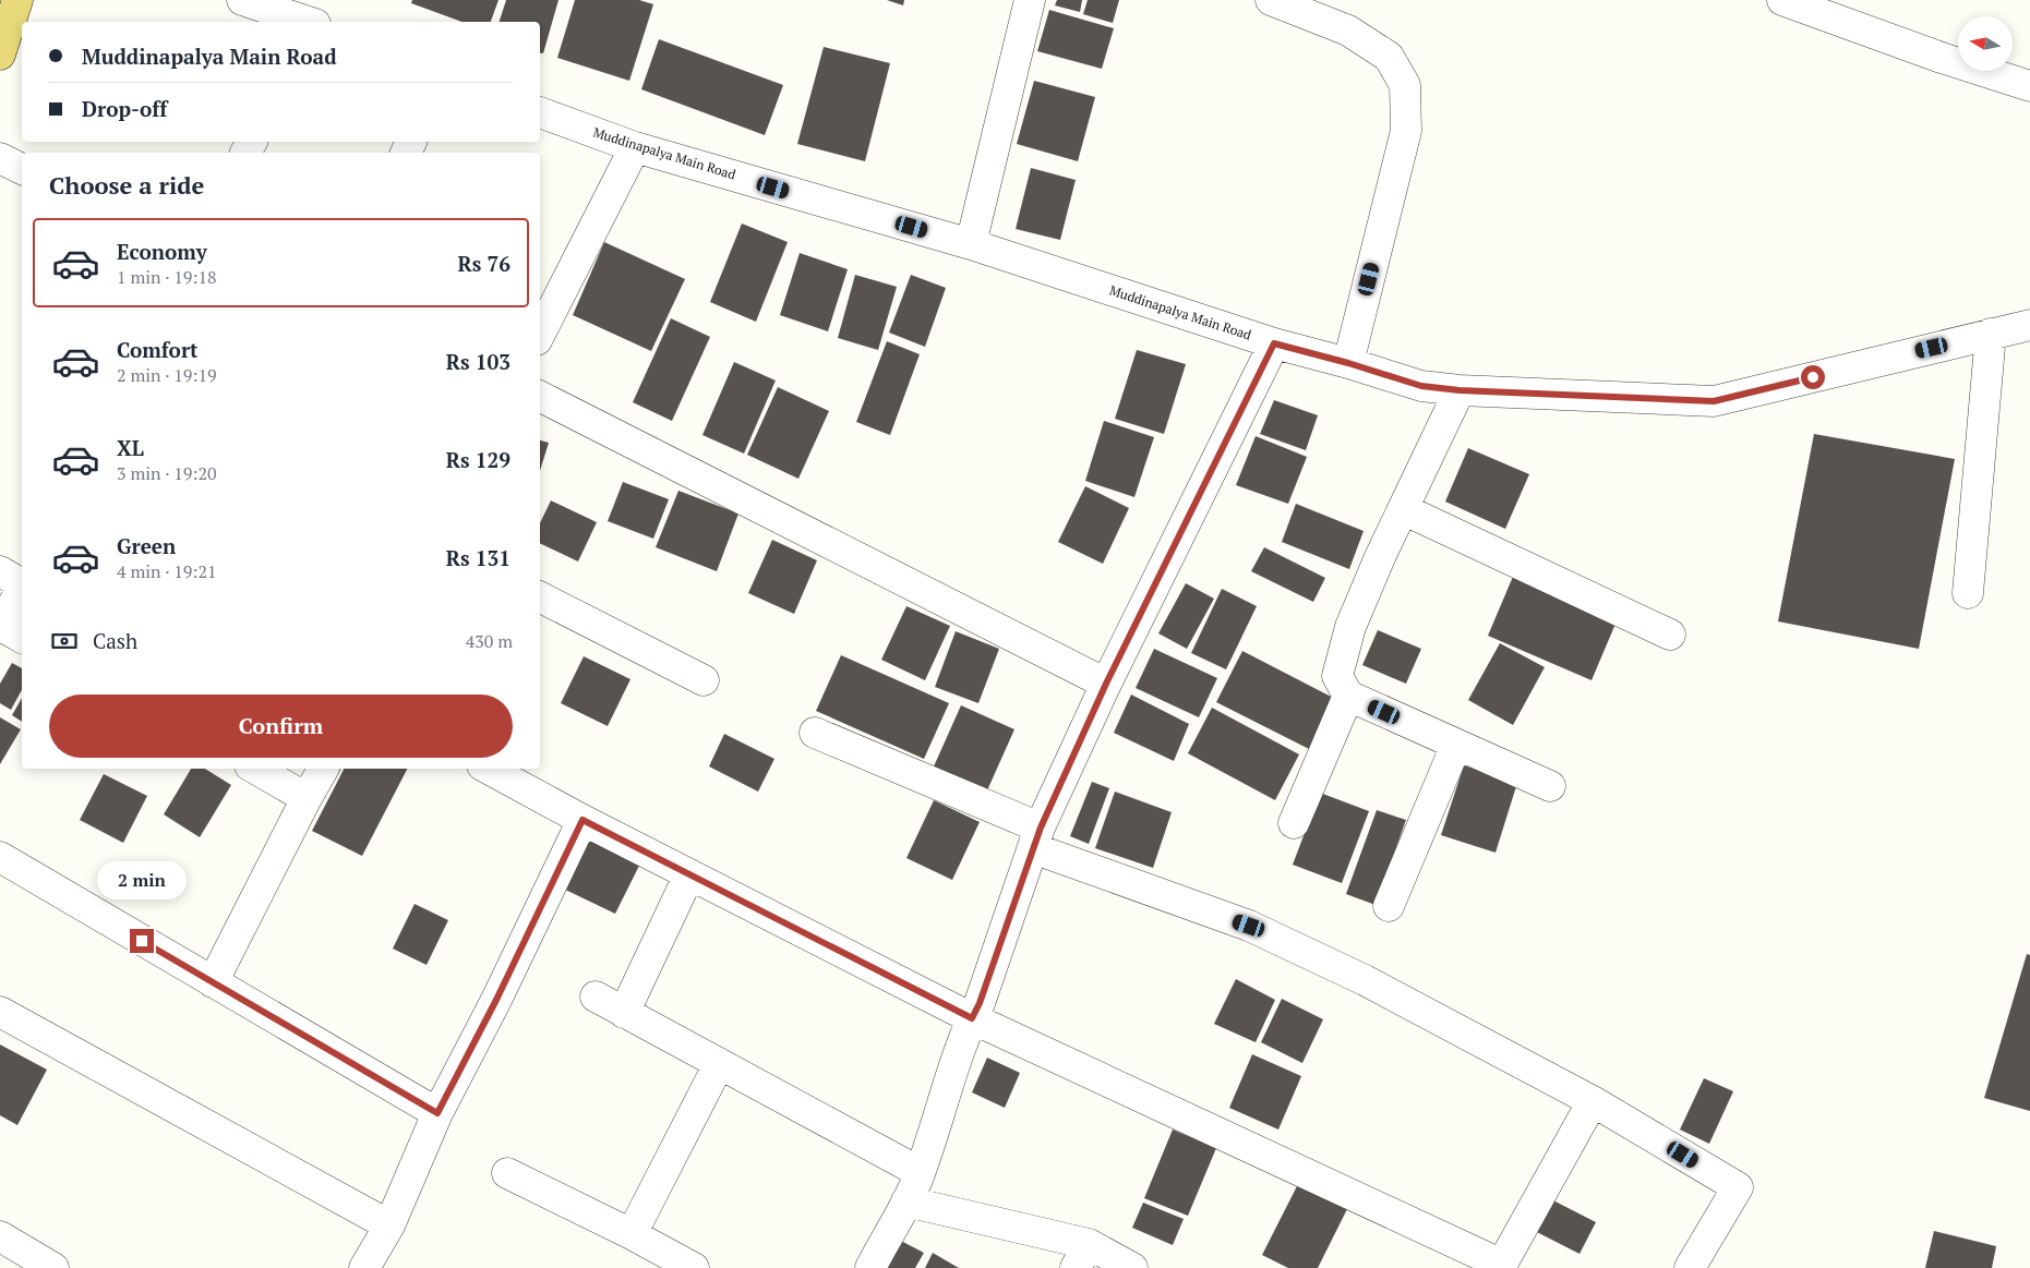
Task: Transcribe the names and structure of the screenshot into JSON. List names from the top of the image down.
{
  "streets": {
    "street": ["Muddinapalya Main Road"]
  },
  "north": "left",
  "page": {
    "banner": ["Muddinapalya Main Road", "Drop-off"],
    "heading": "Choose a ride",
    "list": [
      {
        "name": "Economy",
        "note": "1 min · 19:18",
        "value": "Rs 76"
      },
      {
        "name": "Comfort",
        "note": "2 min · 19:19",
        "value": "Rs 103"
      },
      {
        "name": "XL",
        "note": "3 min · 19:20",
        "value": "Rs 129"
      },
      {
        "name": "Green",
        "note": "4 min · 19:21",
        "value": "Rs 131"
      }
    ],
    "pay": ["Cash", "430 m"],
    "buttons": "Confirm",
    "bubble": "2 min"
  }
}
